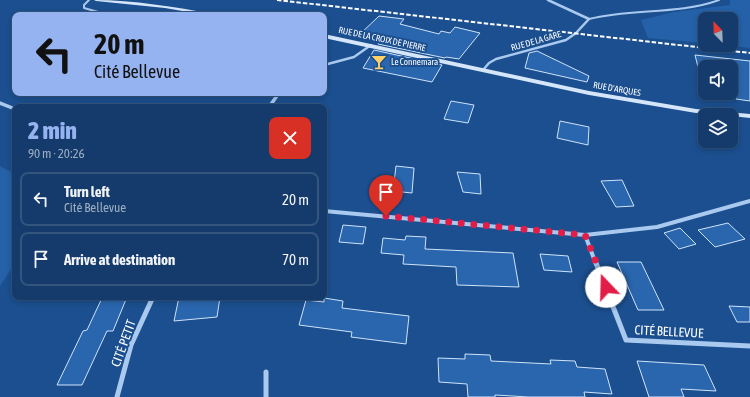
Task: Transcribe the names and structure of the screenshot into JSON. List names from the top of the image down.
{
  "streets": {
    "main road": ["RUE DE LA CROIX DE PIERRE", "RUE D'ARQUES"],
    "street": ["RUE DE LA GARE", "CITÉ BELLEVUE", "CITÉ PETIT"]
  },
  "crossings": [
    ["RUE DE LA CROIX DE PIERRE", "RUE DE LA GARE"],
    ["RUE DE LA CROIX DE PIERRE", "RUE D'ARQUES"],
    ["RUE DE LA GARE", "RUE D'ARQUES"]
  ],
  "places": {
    "bar": ["Le Connemara"]
  },
  "north": "top left",
  "page": {
    "turn": ["20 m", "Cité Bellevue"],
    "heading": ["2 min", "90 m · 20:26"],
    "list": [
      {
        "name": "Turn left",
        "note": "Cité Bellevue",
        "value": "20 m"
      },
      {
        "name": "Arrive at destination",
        "value": "70 m"
      }
    ]
  }
}
